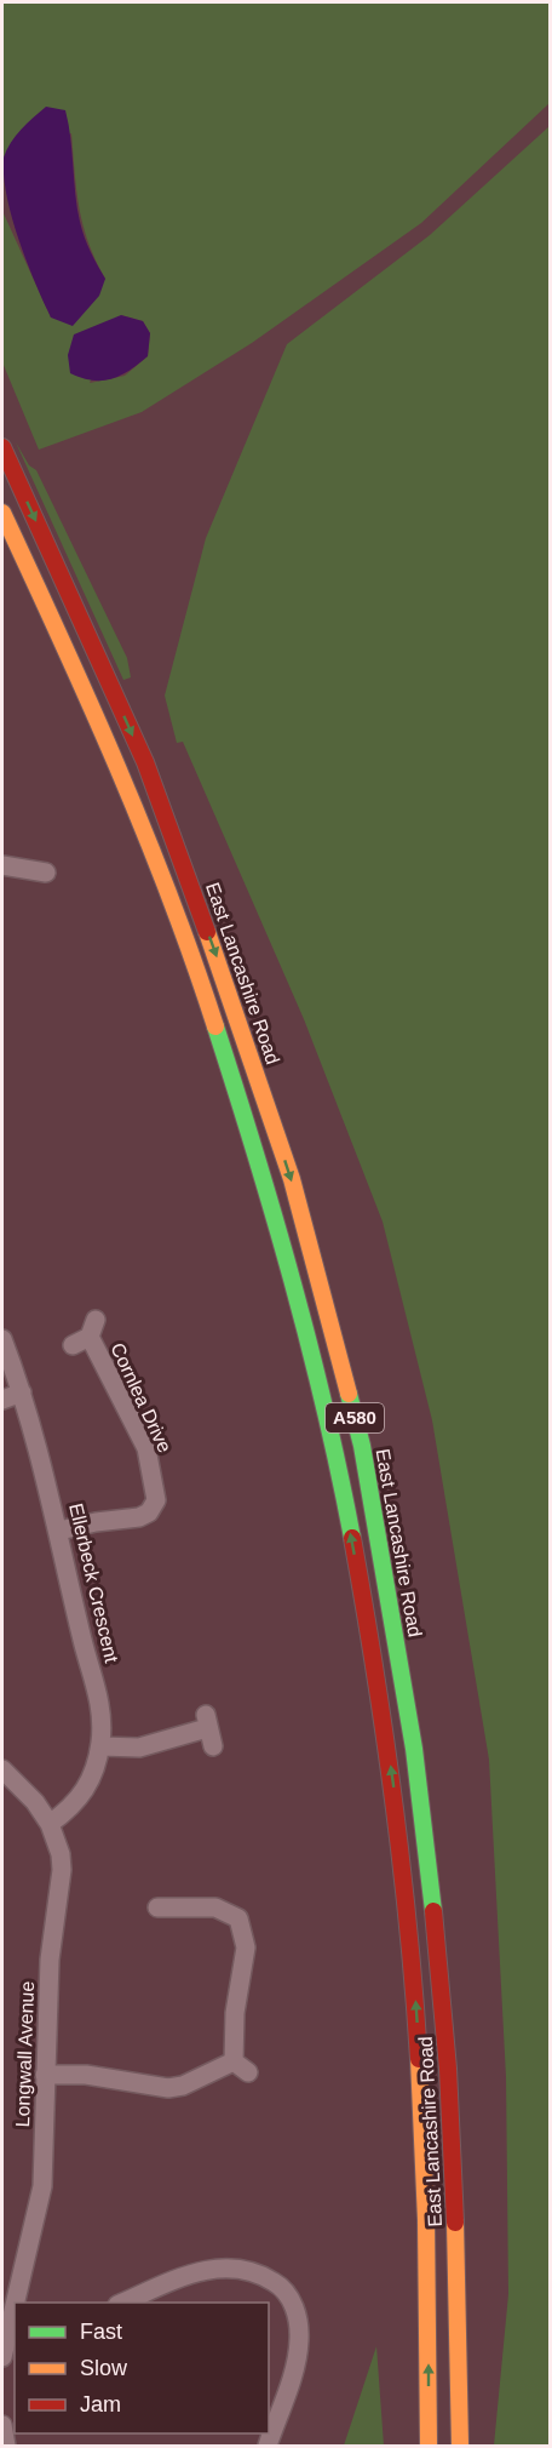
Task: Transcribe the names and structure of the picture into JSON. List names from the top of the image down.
{
  "streets": {
    "highway": ["East Lancashire Road", "A580"],
    "street": ["Cornlea Drive", "Ellerbeck Crescent", "Longwall Avenue"]
  },
  "crossings": [
    ["Cornlea Drive", "Ellerbeck Crescent"],
    ["Ellerbeck Crescent", "Longwall Avenue"]
  ],
  "legend": ["Fast", "Slow", "Jam"]
}
